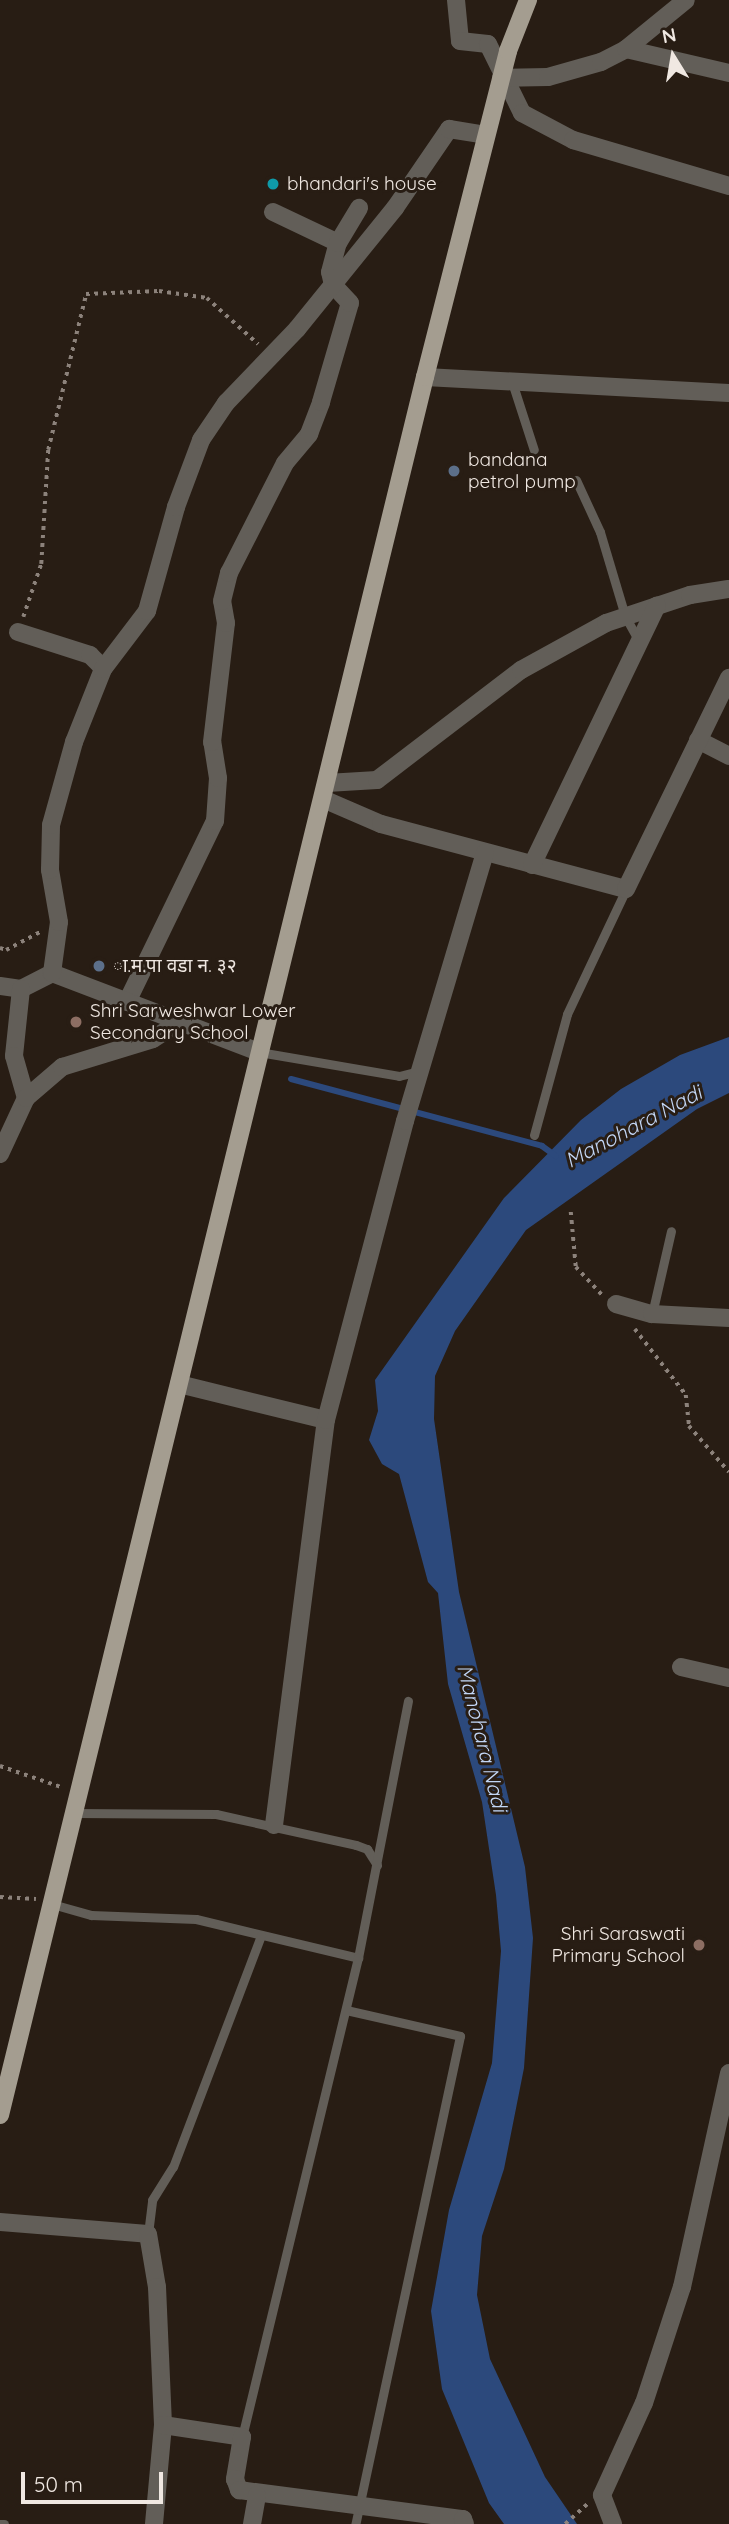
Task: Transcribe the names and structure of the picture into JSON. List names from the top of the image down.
{
  "water": ["Manohara Nadi"],
  "places": [
    "bhandari's house",
    "bandana petrol pump",
    "ा.म.पा वडा न. ३२",
    "Shri Sarweshwar Lower Secondary School",
    "Shri Saraswati Primary School"
  ],
  "scale_bar": "50 m",
  "north": "top"
}
